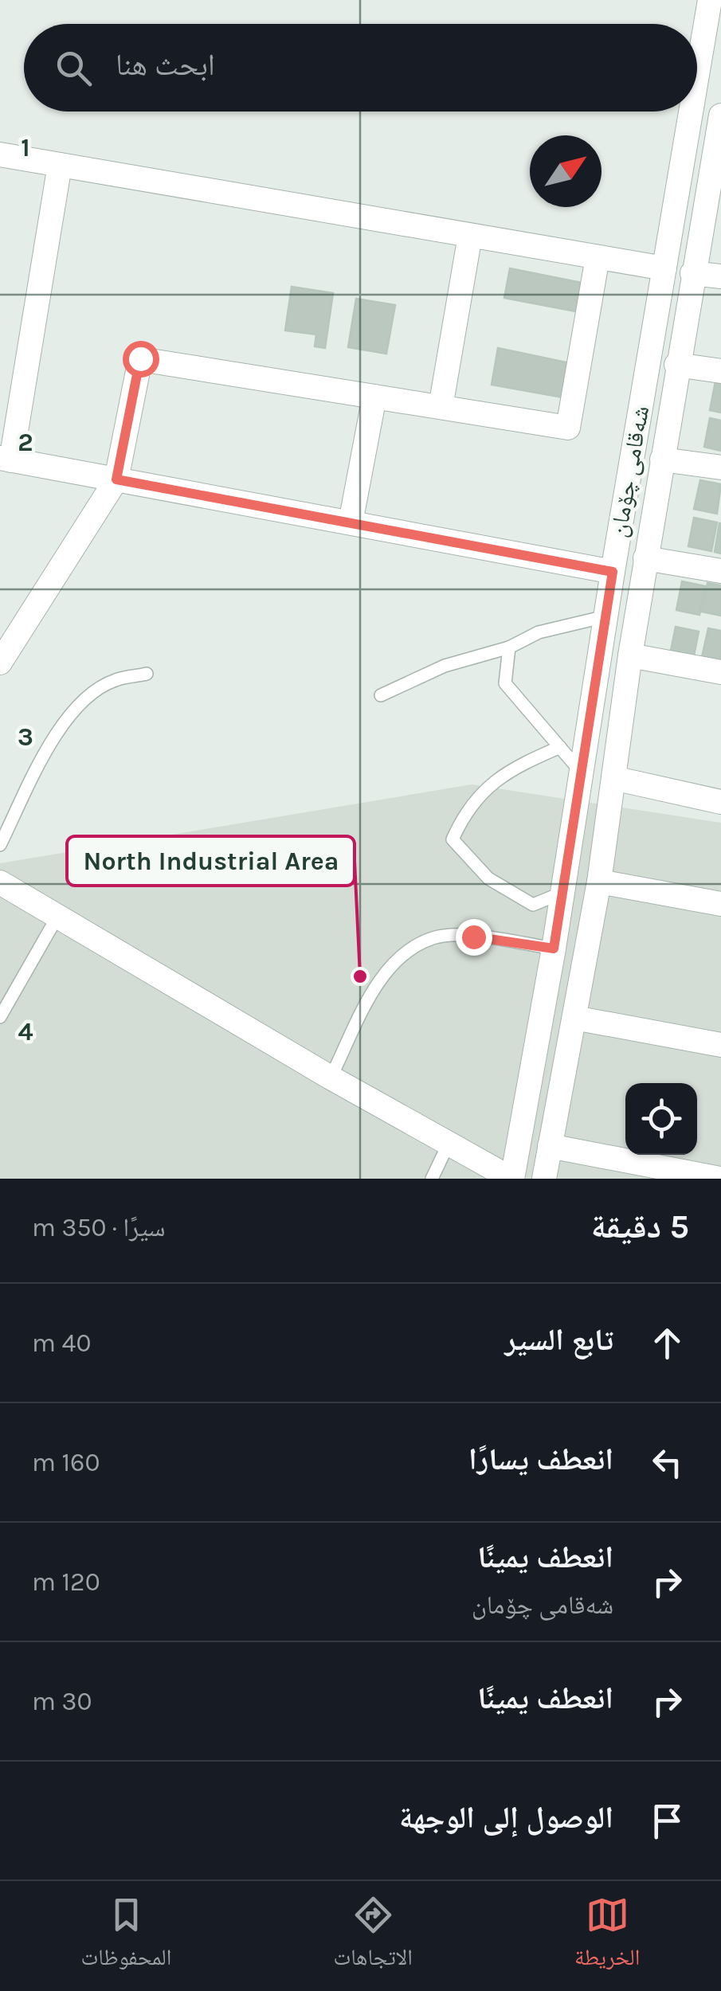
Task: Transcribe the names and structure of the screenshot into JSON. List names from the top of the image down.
{
  "streets": {
    "street": ["شەقامی چۆمان"]
  },
  "places": ["North Industrial Area"],
  "north": "top right",
  "page": {
    "search": "ابحث هنا",
    "heading": ["5 دقيقة", "سيرًا · 350 m"],
    "list": [
      ["تابع السير", "40 m"],
      ["انعطف يسارًا", "160 m"],
      ["انعطف يمينًا", "شەقامی چۆمان", "120 m"],
      ["انعطف يمينًا", "30 m"],
      "الوصول إلى الوجهة"
    ],
    "nav": ["الخريطة", "الاتجاهات", "المحفوظات"]
  },
  "grid": {
    "rows": [
      "1",
      "2",
      "3",
      "4"
    ]
  }
}
